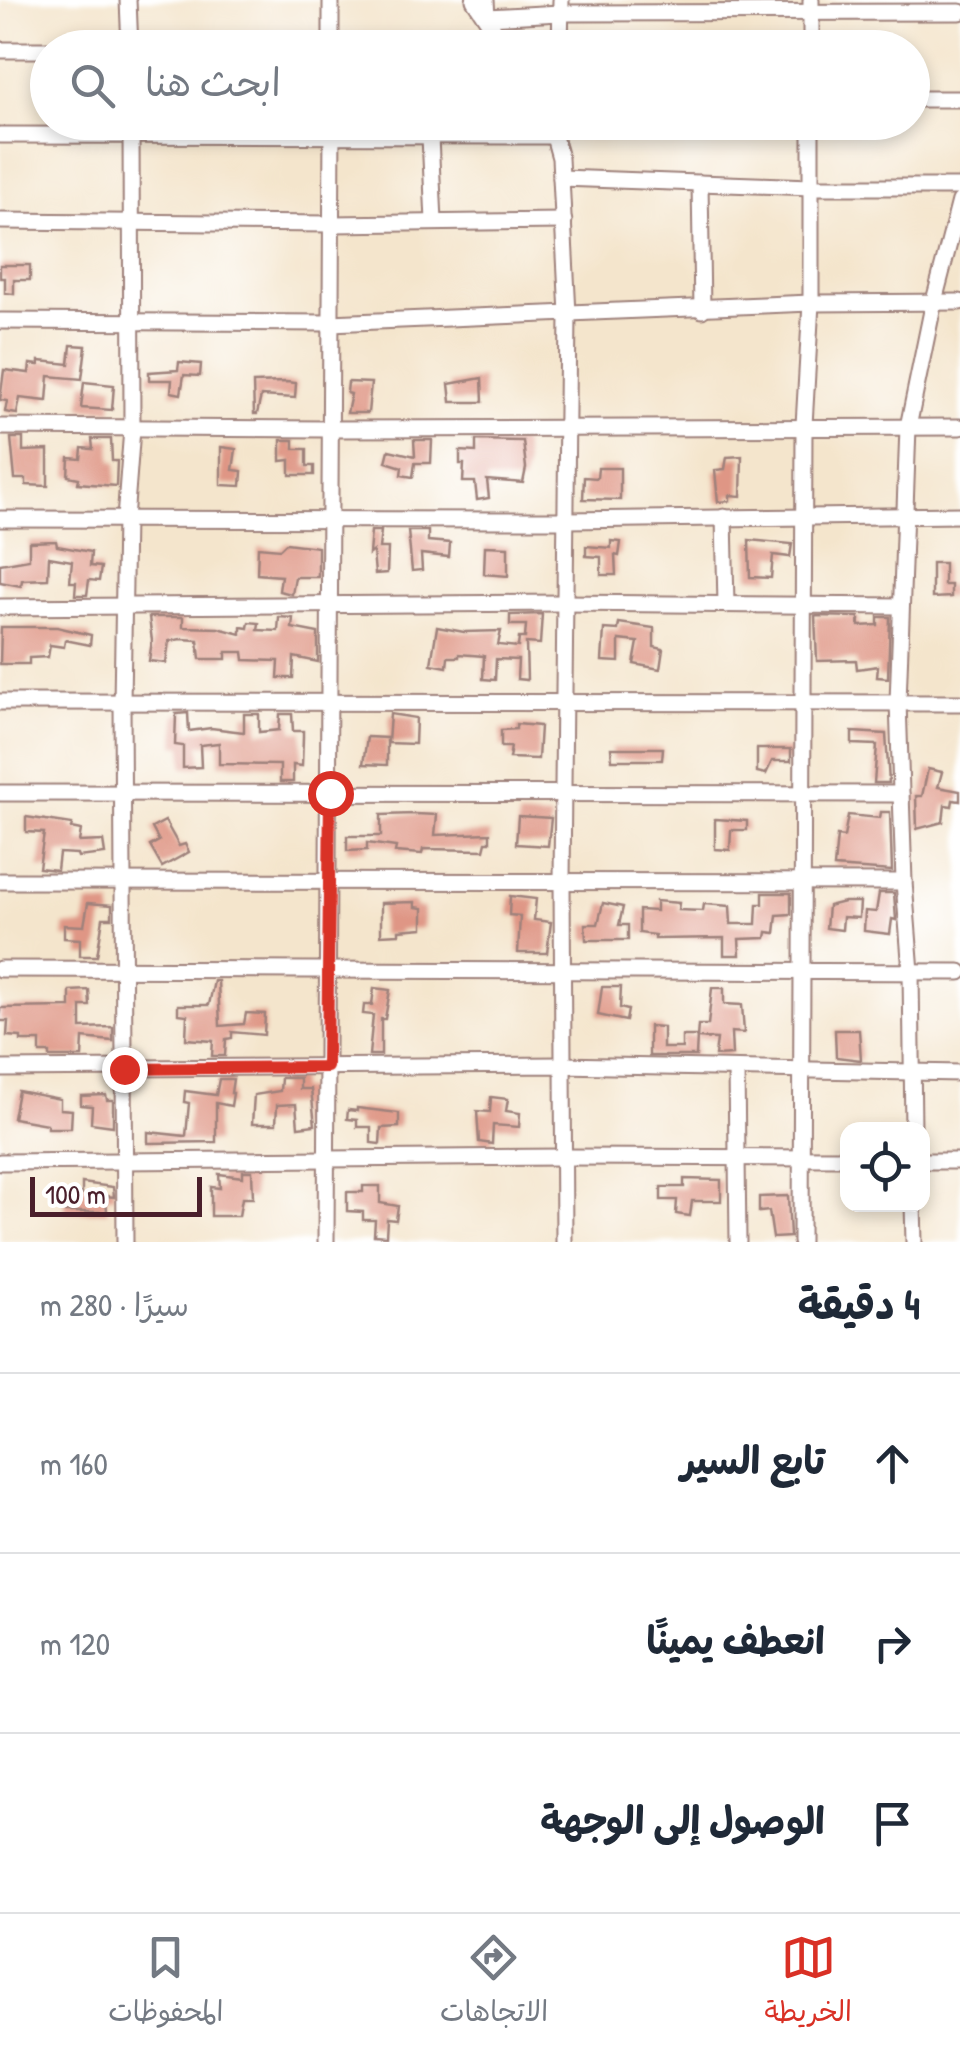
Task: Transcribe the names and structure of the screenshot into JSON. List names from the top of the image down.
{
  "scale_bar": "100 m",
  "page": {
    "search": "ابحث هنا",
    "scale": "100 m",
    "heading": ["4 دقيقة", "سيرًا · 280 m"],
    "list": [
      ["تابع السير", "160 m"],
      ["انعطف يمينًا", "120 m"],
      "الوصول إلى الوجهة"
    ],
    "nav": ["الخريطة", "الاتجاهات", "المحفوظات"]
  }
}
